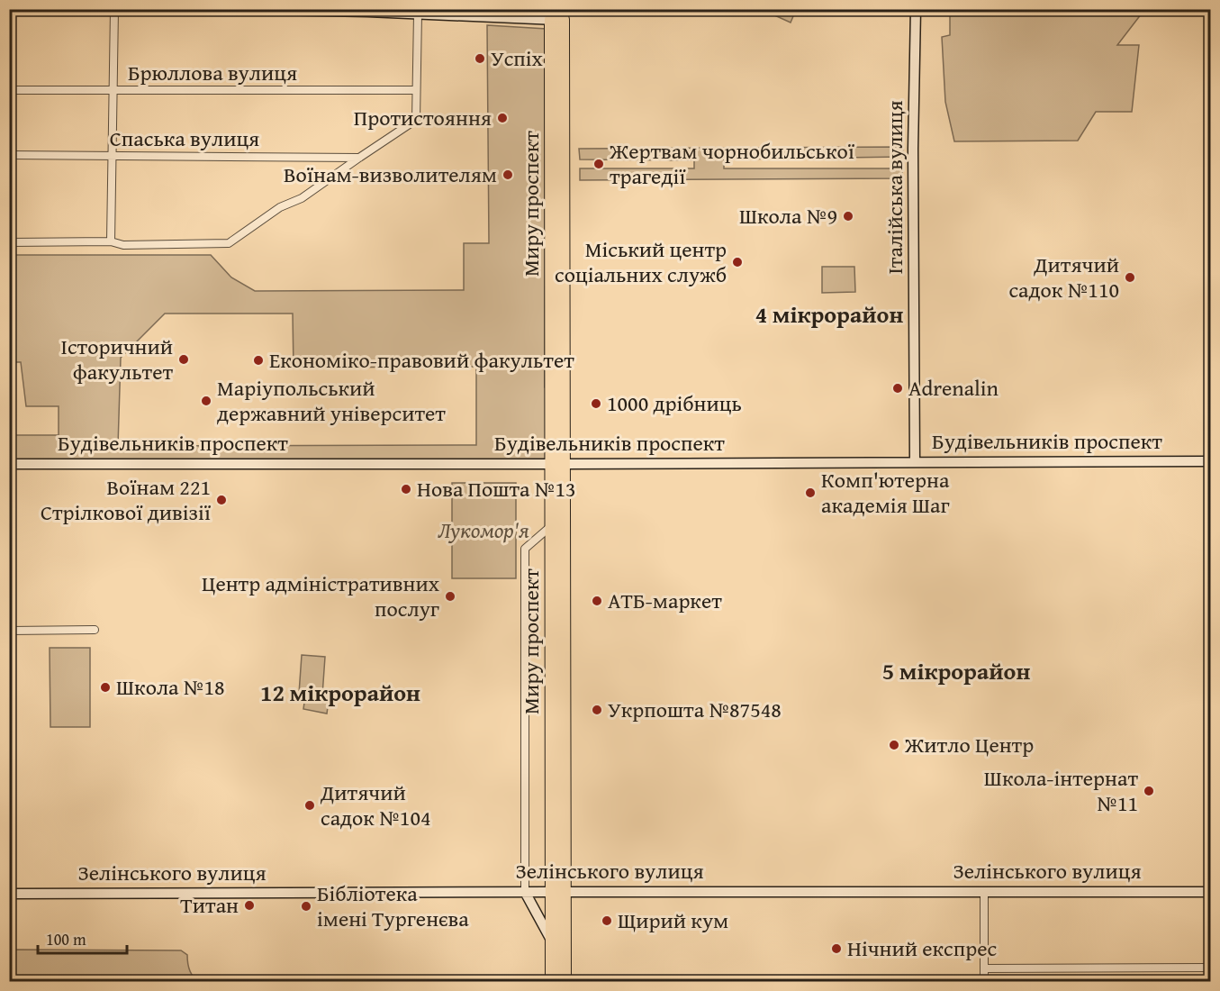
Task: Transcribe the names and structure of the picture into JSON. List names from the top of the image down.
{
  "streets": {
    "highway": ["Миру проспект"],
    "street": [
      "Брюллова вулиця",
      "Спаська вулиця",
      "Італійська вулиця",
      "Будівельників проспект",
      "Зелінського вулиця"
    ]
  },
  "crossings": [
    ["Італійська вулиця", "Будівельників проспект"],
    ["Миру проспект", "Будівельників проспект"],
    ["Миру проспект", "Зелінського вулиця"]
  ],
  "districts": ["4 мікрорайон", "5 мікрорайон", "12 мікрорайон"],
  "parks": ["Лукомор'я"],
  "places": [
    "Успіх",
    "Протистояння",
    "Жертвам чорнобильської трагедії",
    "Воїнам-визволителям",
    "Школа №9",
    "Міський центр соціальних служб",
    "Дитячий садок №110",
    "Історичний факультет",
    "Економіко-правовий факультет",
    "Adrenalin",
    "Маріупольський державний університет",
    "1000 дрібниць",
    "Нова Пошта №13",
    "Комп'ютерна академія Шаг",
    "Воїнам 221 Стрілкової дивізії",
    "Центр адміністративних послуг",
    "АТБ-маркет",
    "Школа №18",
    "Укрпошта №87548",
    "Житло Центр",
    "Школа-інтернат №11",
    "Дитячий садок №104",
    "Титан",
    "Бібліотека імені Тургенєва",
    "Щирий кум",
    "Нічний експрес"
  ],
  "scale_bar": "100 m"
}
